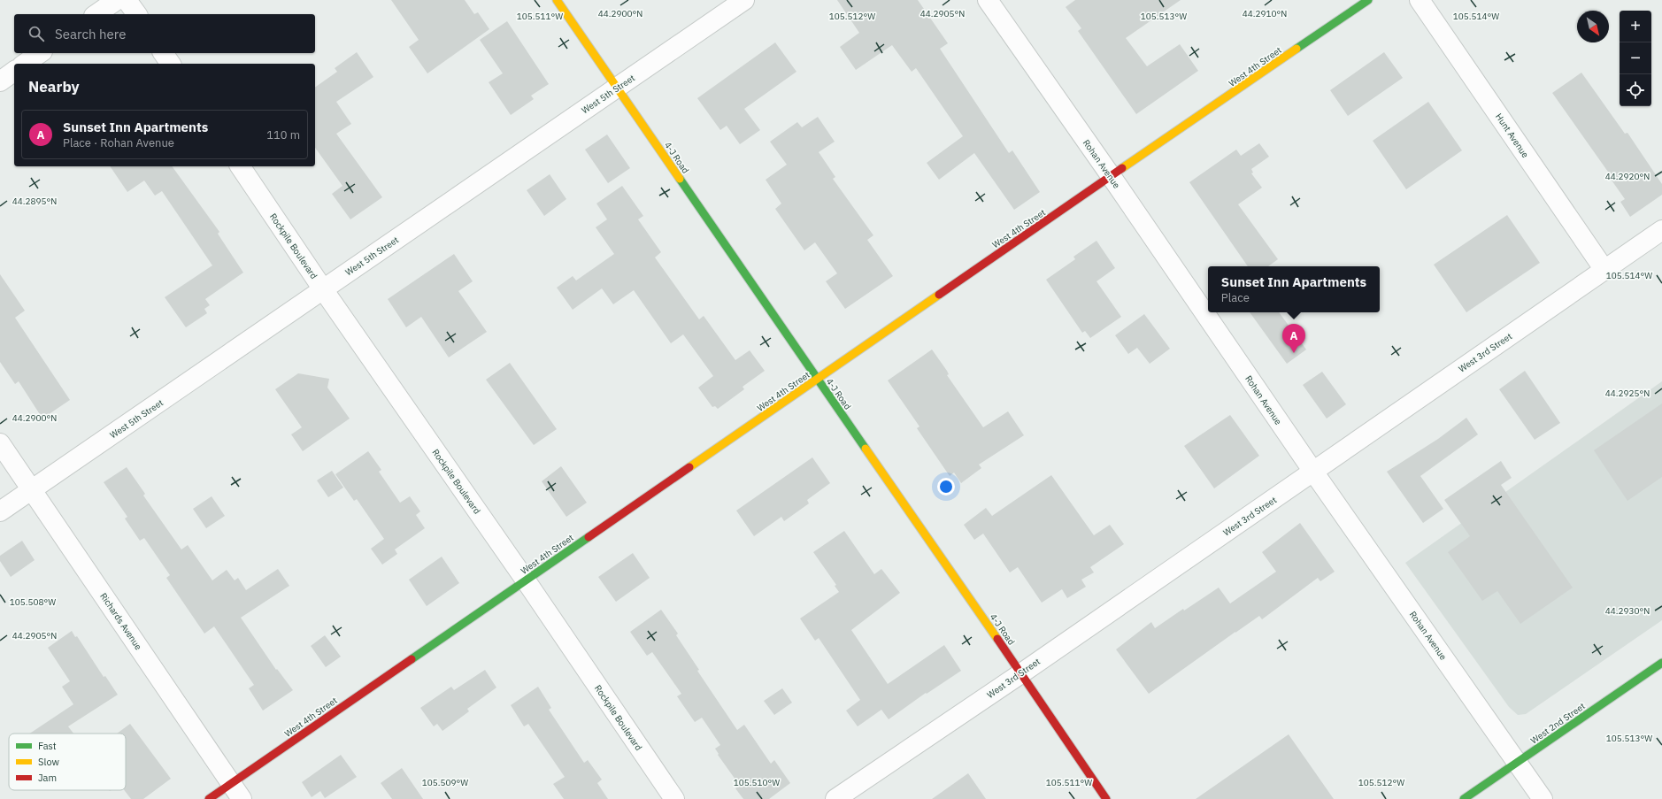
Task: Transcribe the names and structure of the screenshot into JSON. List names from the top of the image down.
{
  "streets": {
    "street": [
      "West 4th Street",
      "West 5th Street",
      "Hunt Avenue",
      "4-J Road",
      "Rohan Avenue",
      "Rockpile Boulevard",
      "West 3rd Street",
      "Richards Avenue",
      "West 2nd Street"
    ]
  },
  "crossings": [
    ["West 4th Street", "4-J Road"],
    ["West 4th Street", "Rohan Avenue"],
    ["West 4th Street", "Rockpile Boulevard"],
    ["West 4th Street", "Richards Avenue"],
    ["West 5th Street", "4-J Road"],
    ["West 5th Street", "Rockpile Boulevard"],
    ["West 5th Street", "Richards Avenue"],
    ["Hunt Avenue", "West 3rd Street"],
    ["4-J Road", "West 3rd Street"],
    ["Rohan Avenue", "West 3rd Street"],
    ["Rohan Avenue", "West 2nd Street"]
  ],
  "legend": ["Fast", "Slow", "Jam"],
  "north": "bottom right",
  "page": {
    "map_buttons": ["+", "−"],
    "search": "Search here",
    "heading": "Nearby",
    "list": [
      {
        "mark": "A",
        "name": "Sunset Inn Apartments",
        "note": "Place · Rohan Avenue",
        "value": "110 m"
      }
    ],
    "popup": ["Sunset Inn Apartments", "Place"],
    "pins": "A"
  },
  "coordinates": [
    "44.2900°N",
    "44.2905°N",
    "44.2910°N",
    "105.511°W",
    "105.512°W",
    "105.513°W",
    "105.514°W",
    "44.2920°N",
    "44.2895°N",
    "44.2925°N",
    "105.508°W",
    "44.2930°N",
    "105.509°W",
    "105.510°W"
  ]
}
